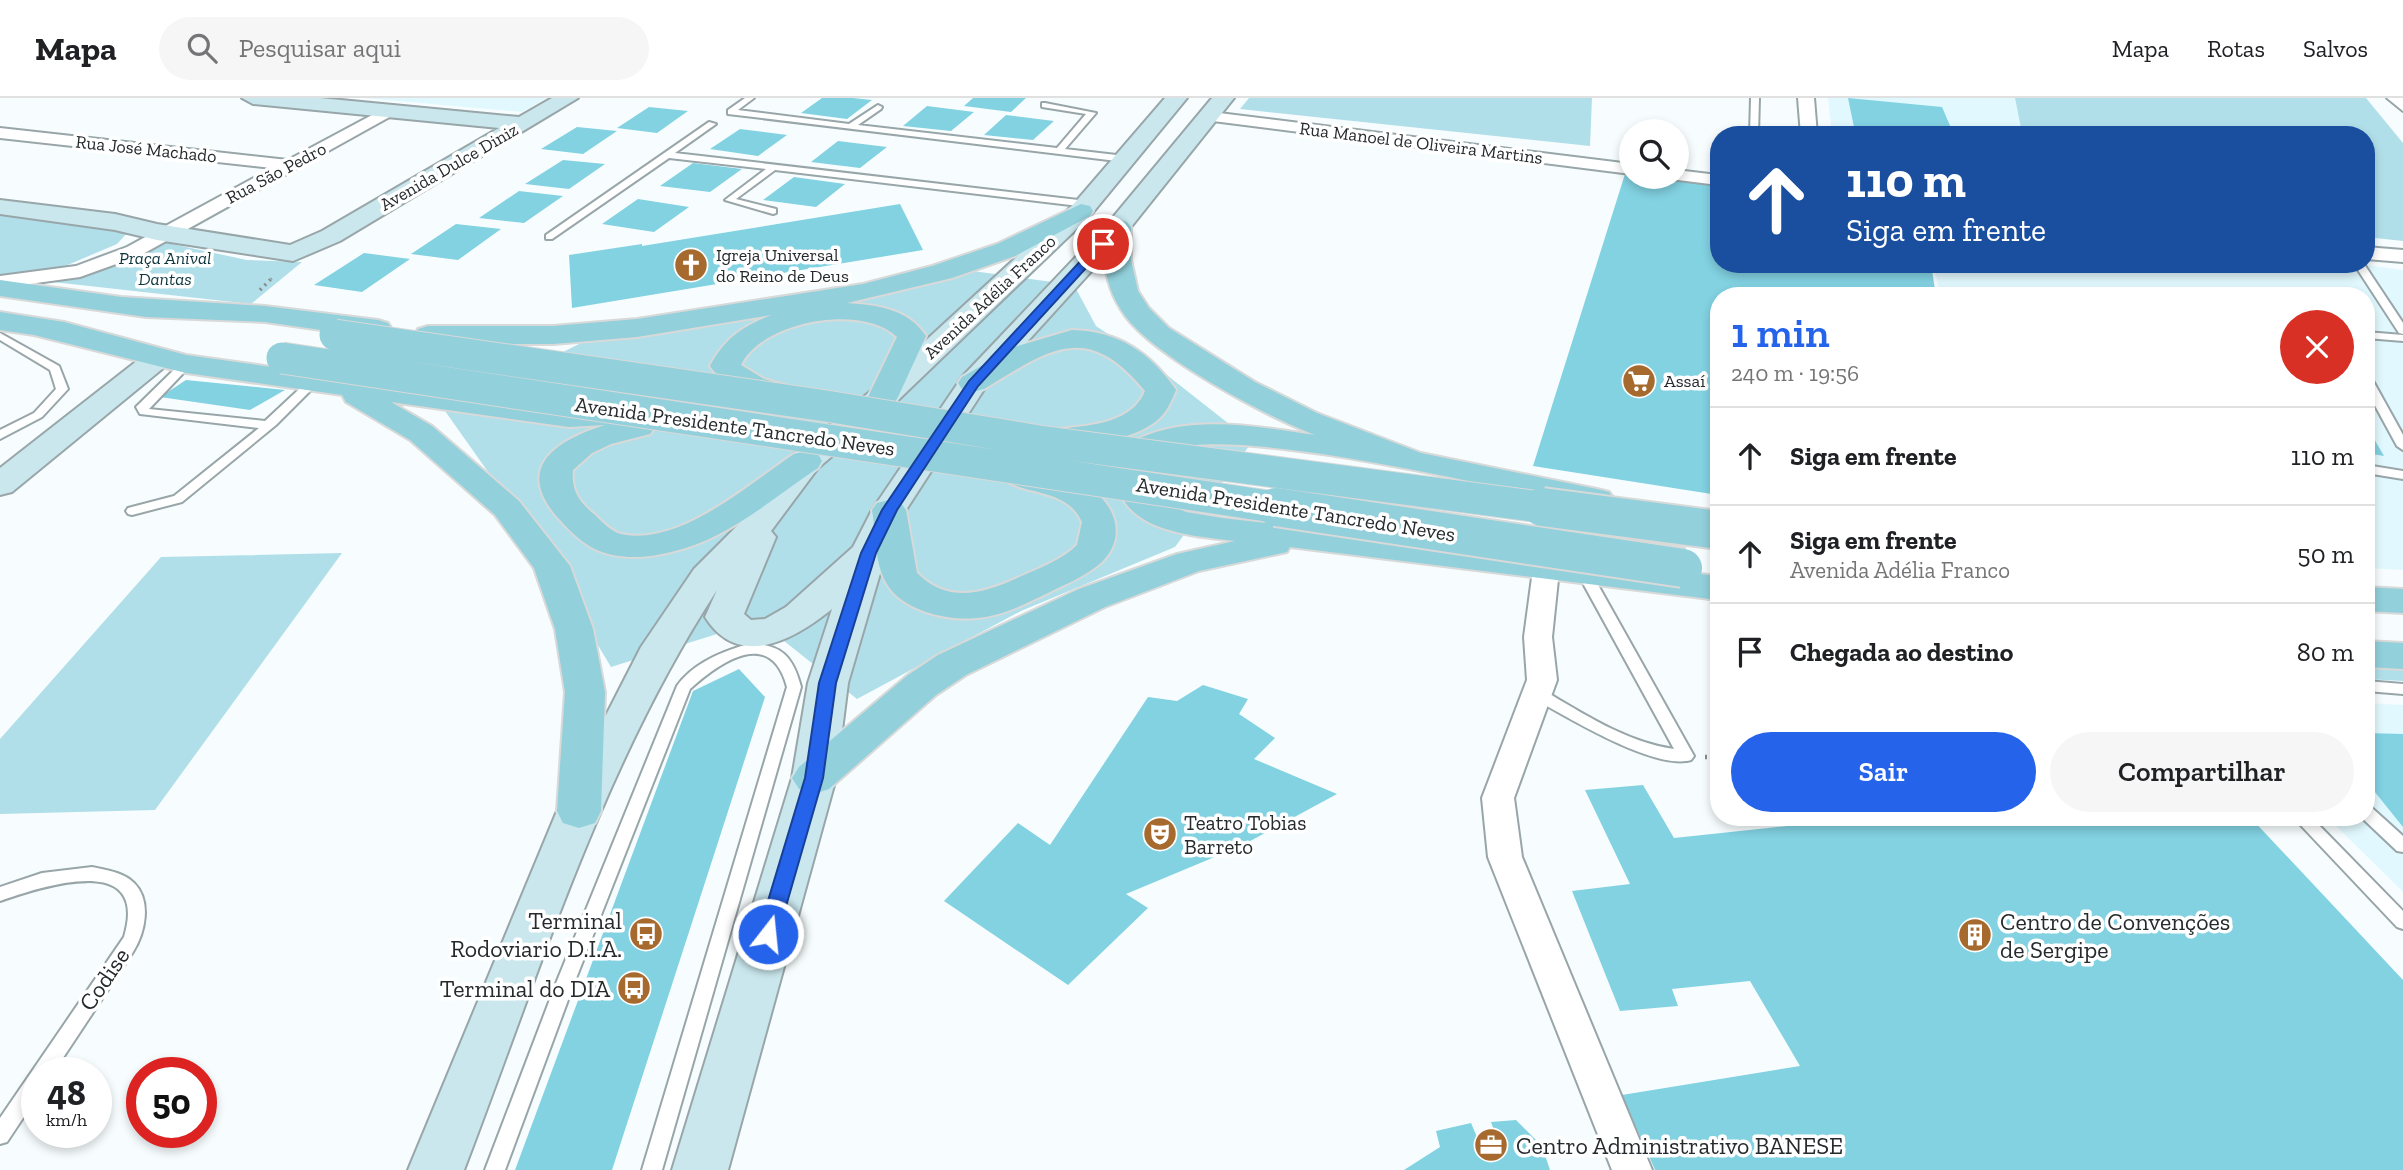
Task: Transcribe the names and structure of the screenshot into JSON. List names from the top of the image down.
{
  "streets": {
    "main road": ["Avenida Dulce Diniz", "Avenida Adélia Franco", "Avenida Presidente Tancredo Neves"],
    "street": ["Rua Manoel de Oliveira Martins", "Rua José Machado", "Rua São Pedro"],
    "lane": ["Codise"]
  },
  "crossings": [
    ["Rua Manoel de Oliveira Martins", "Avenida Adélia Franco"],
    ["Rua José Machado", "Rua São Pedro"]
  ],
  "parks": ["Praça Anival Dantas"],
  "places": {
    "church": ["Igreja Universal do Reino de Deus"],
    "supermarket": ["Assaí"],
    "theatre": ["Teatro Tobias Barreto"],
    "bus stop": ["Terminal Rodoviario D.I.A.", "Terminal do DIA"],
    "building": ["Centro de Convenções de Sergipe"],
    "office": ["Centro Administrativo BANESE"]
  },
  "page": {
    "header": "Mapa",
    "search": "Pesquisar aqui",
    "nav": ["Mapa", "Rotas", "Salvos"],
    "turn": ["110 m", "Siga em frente"],
    "heading": ["1 min", "240 m · 19:56"],
    "list": [
      {
        "name": "Siga em frente",
        "value": "110 m"
      },
      {
        "name": "Siga em frente",
        "note": "Avenida Adélia Franco",
        "value": "50 m"
      },
      {
        "name": "Chegada ao destino",
        "value": "80 m"
      }
    ],
    "buttons": ["Sair", "Compartilhar"],
    "speed": "48 km/h",
    "limit": "50"
  }
}
